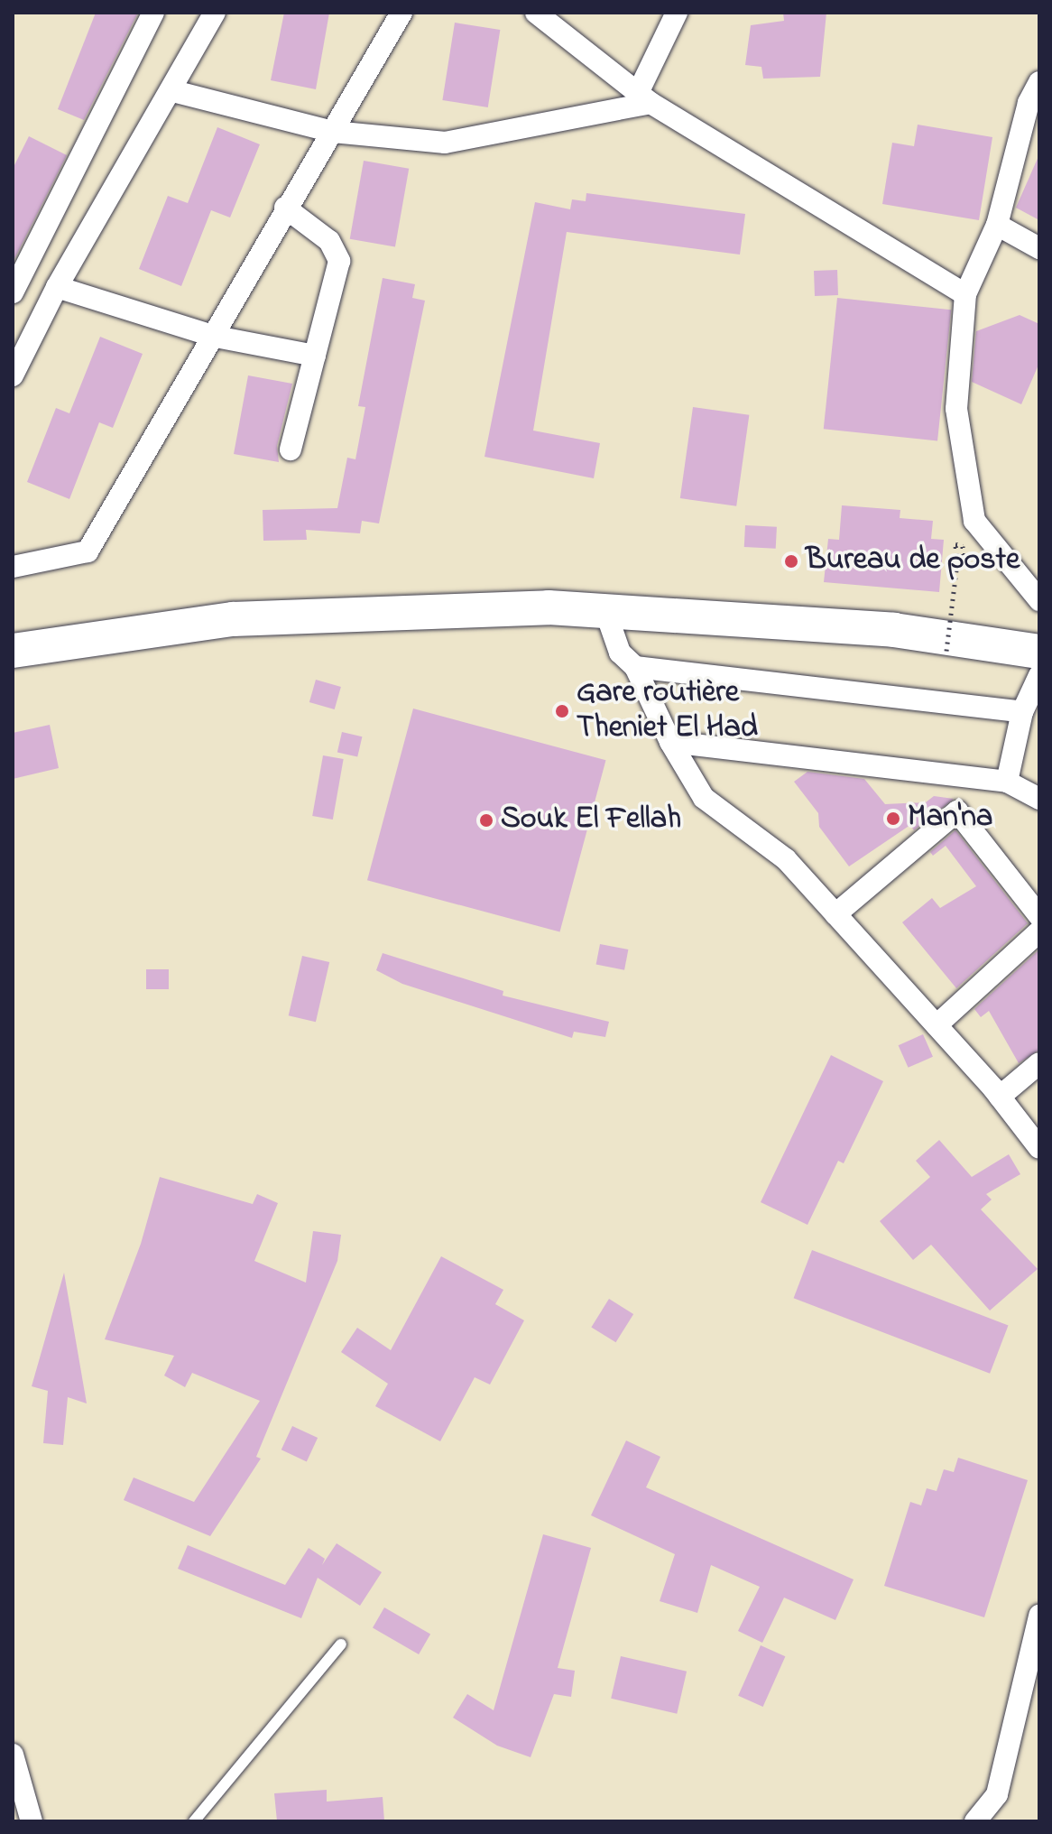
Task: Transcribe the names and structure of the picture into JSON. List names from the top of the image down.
{
  "places": [
    "Bureau de poste",
    "Gare routière Theniet El Had",
    "Man'na",
    "Souk El Fellah"
  ]
}
